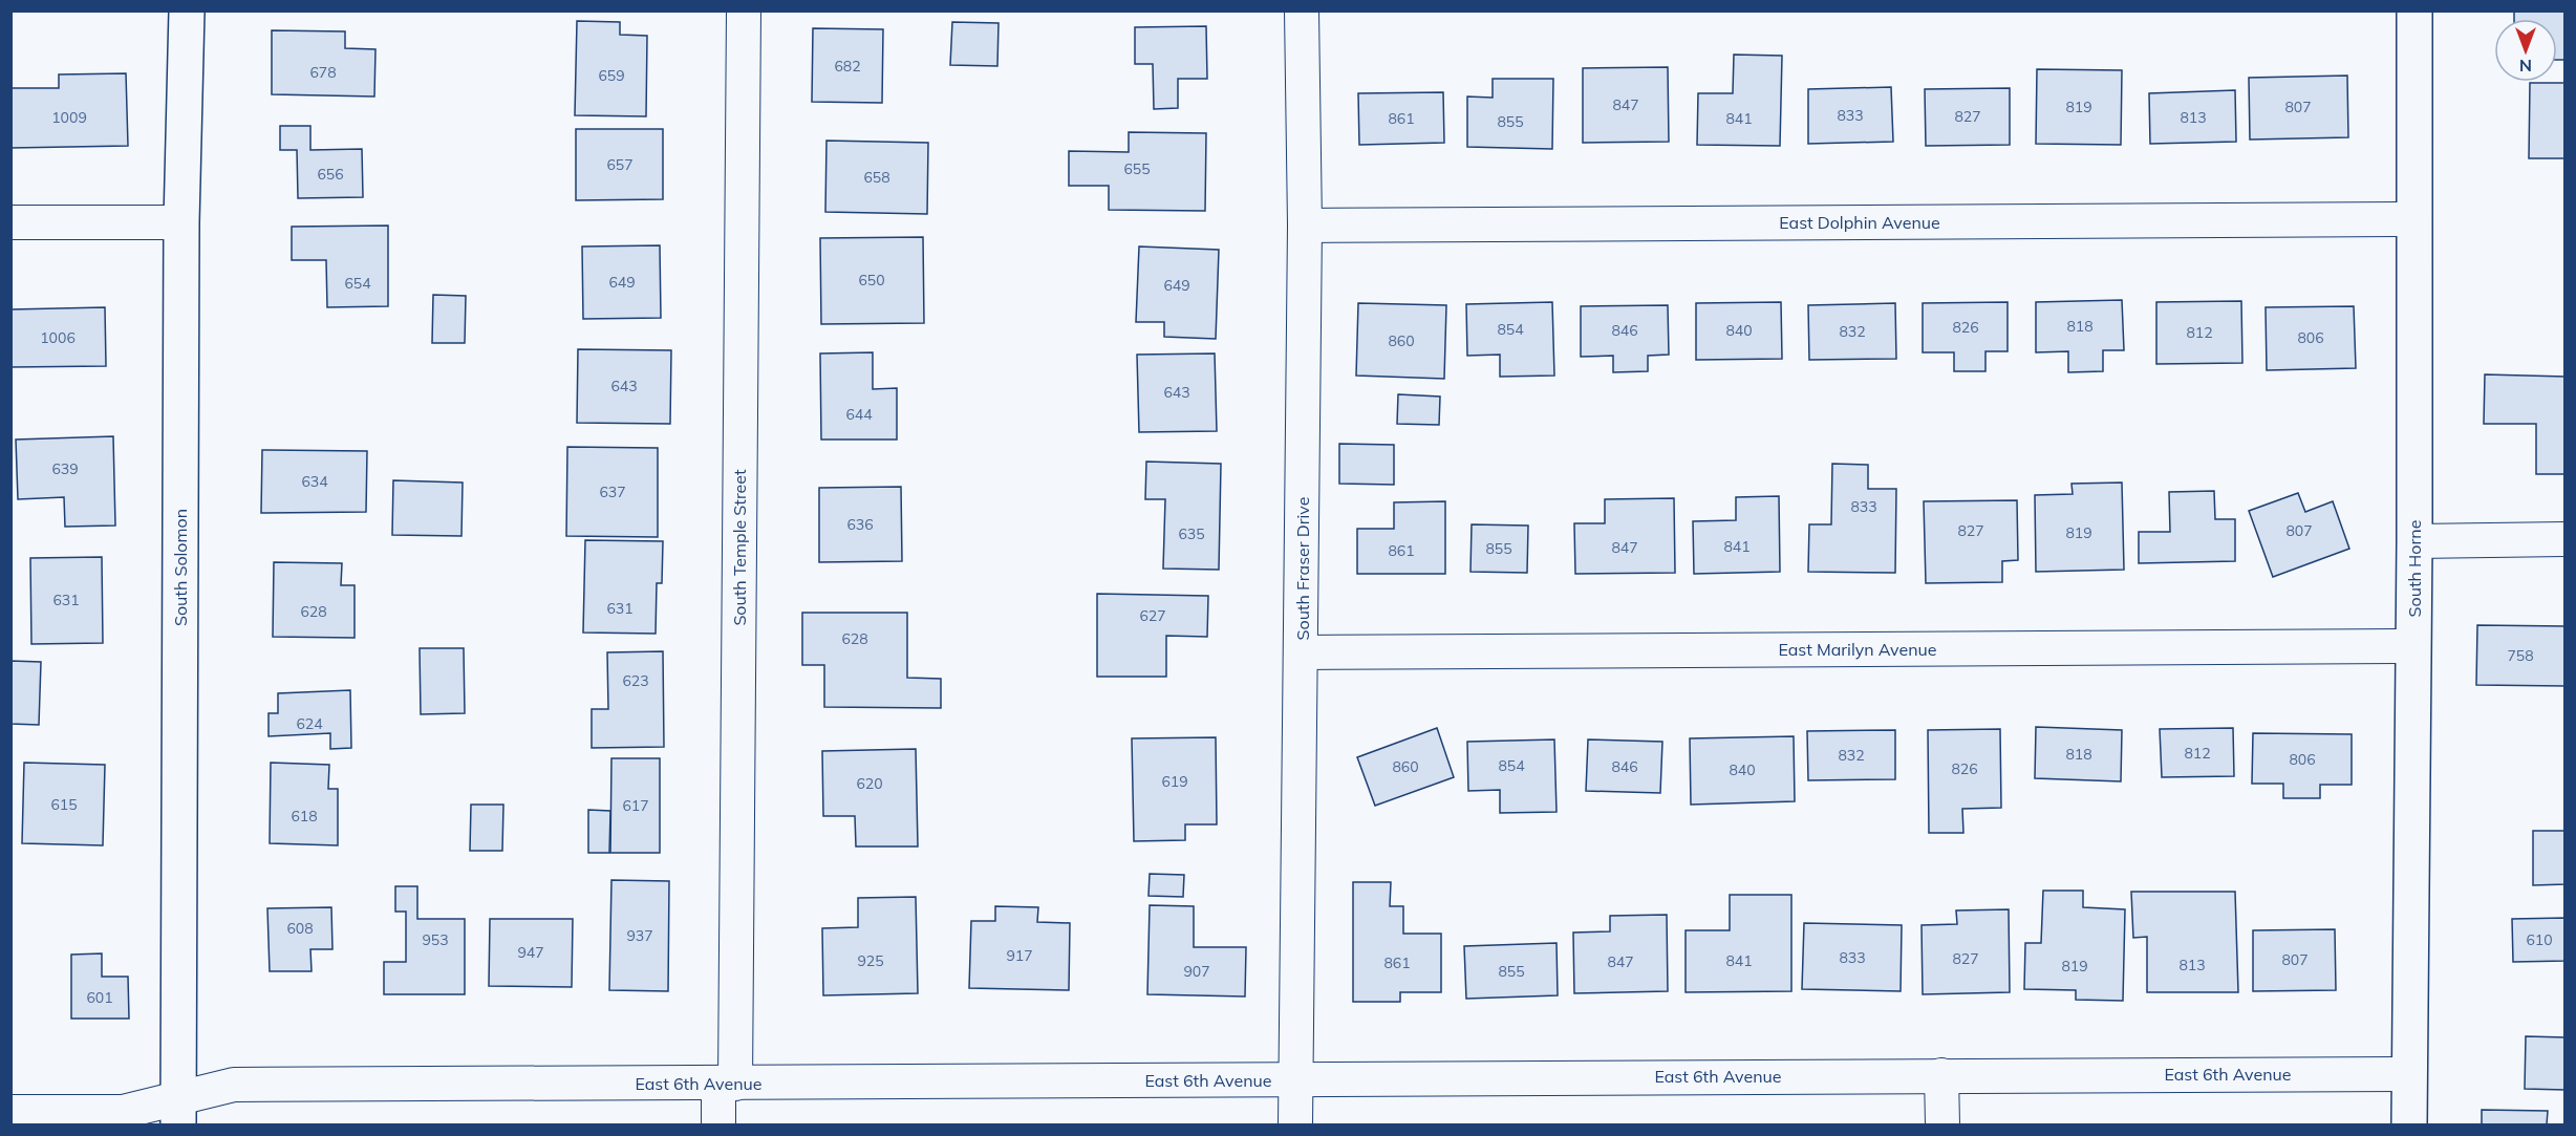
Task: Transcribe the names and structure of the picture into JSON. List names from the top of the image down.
{
  "streets": {
    "street": [
      "East Dolphin Avenue",
      "South Temple Street",
      "South Solomon",
      "South Fraser Drive",
      "South Horne",
      "East Marilyn Avenue",
      "East 6th Avenue"
    ]
  },
  "crossings": [
    ["East Dolphin Avenue", "South Fraser Drive"],
    ["East Dolphin Avenue", "South Horne"],
    ["South Temple Street", "East 6th Avenue"],
    ["South Solomon", "East 6th Avenue"],
    ["South Fraser Drive", "East Marilyn Avenue"],
    ["South Fraser Drive", "East 6th Avenue"],
    ["South Horne", "East Marilyn Avenue"],
    ["South Horne", "East 6th Avenue"]
  ],
  "house_numbers": [
    "682",
    "678",
    "659",
    "847",
    "819",
    "807",
    "833",
    "827",
    "1009",
    "813",
    "861",
    "841",
    "855",
    "657",
    "655",
    "656",
    "658",
    "650",
    "649",
    "654",
    "649",
    "818",
    "826",
    "854",
    "846",
    "840",
    "832",
    "812",
    "1006",
    "806",
    "860",
    "643",
    "643",
    "644",
    "639",
    "634",
    "637",
    "833",
    "636",
    "827",
    "807",
    "819",
    "635",
    "841",
    "847",
    "855",
    "861",
    "631",
    "631",
    "628",
    "627",
    "628",
    "758",
    "623",
    "624",
    "812",
    "818",
    "832",
    "806",
    "854",
    "860",
    "846",
    "826",
    "840",
    "619",
    "620",
    "615",
    "617",
    "618",
    "608",
    "937",
    "953",
    "610",
    "947",
    "917",
    "833",
    "827",
    "807",
    "925",
    "841",
    "847",
    "861",
    "813",
    "819",
    "907",
    "855",
    "601"
  ],
  "north": "bottom"
}
